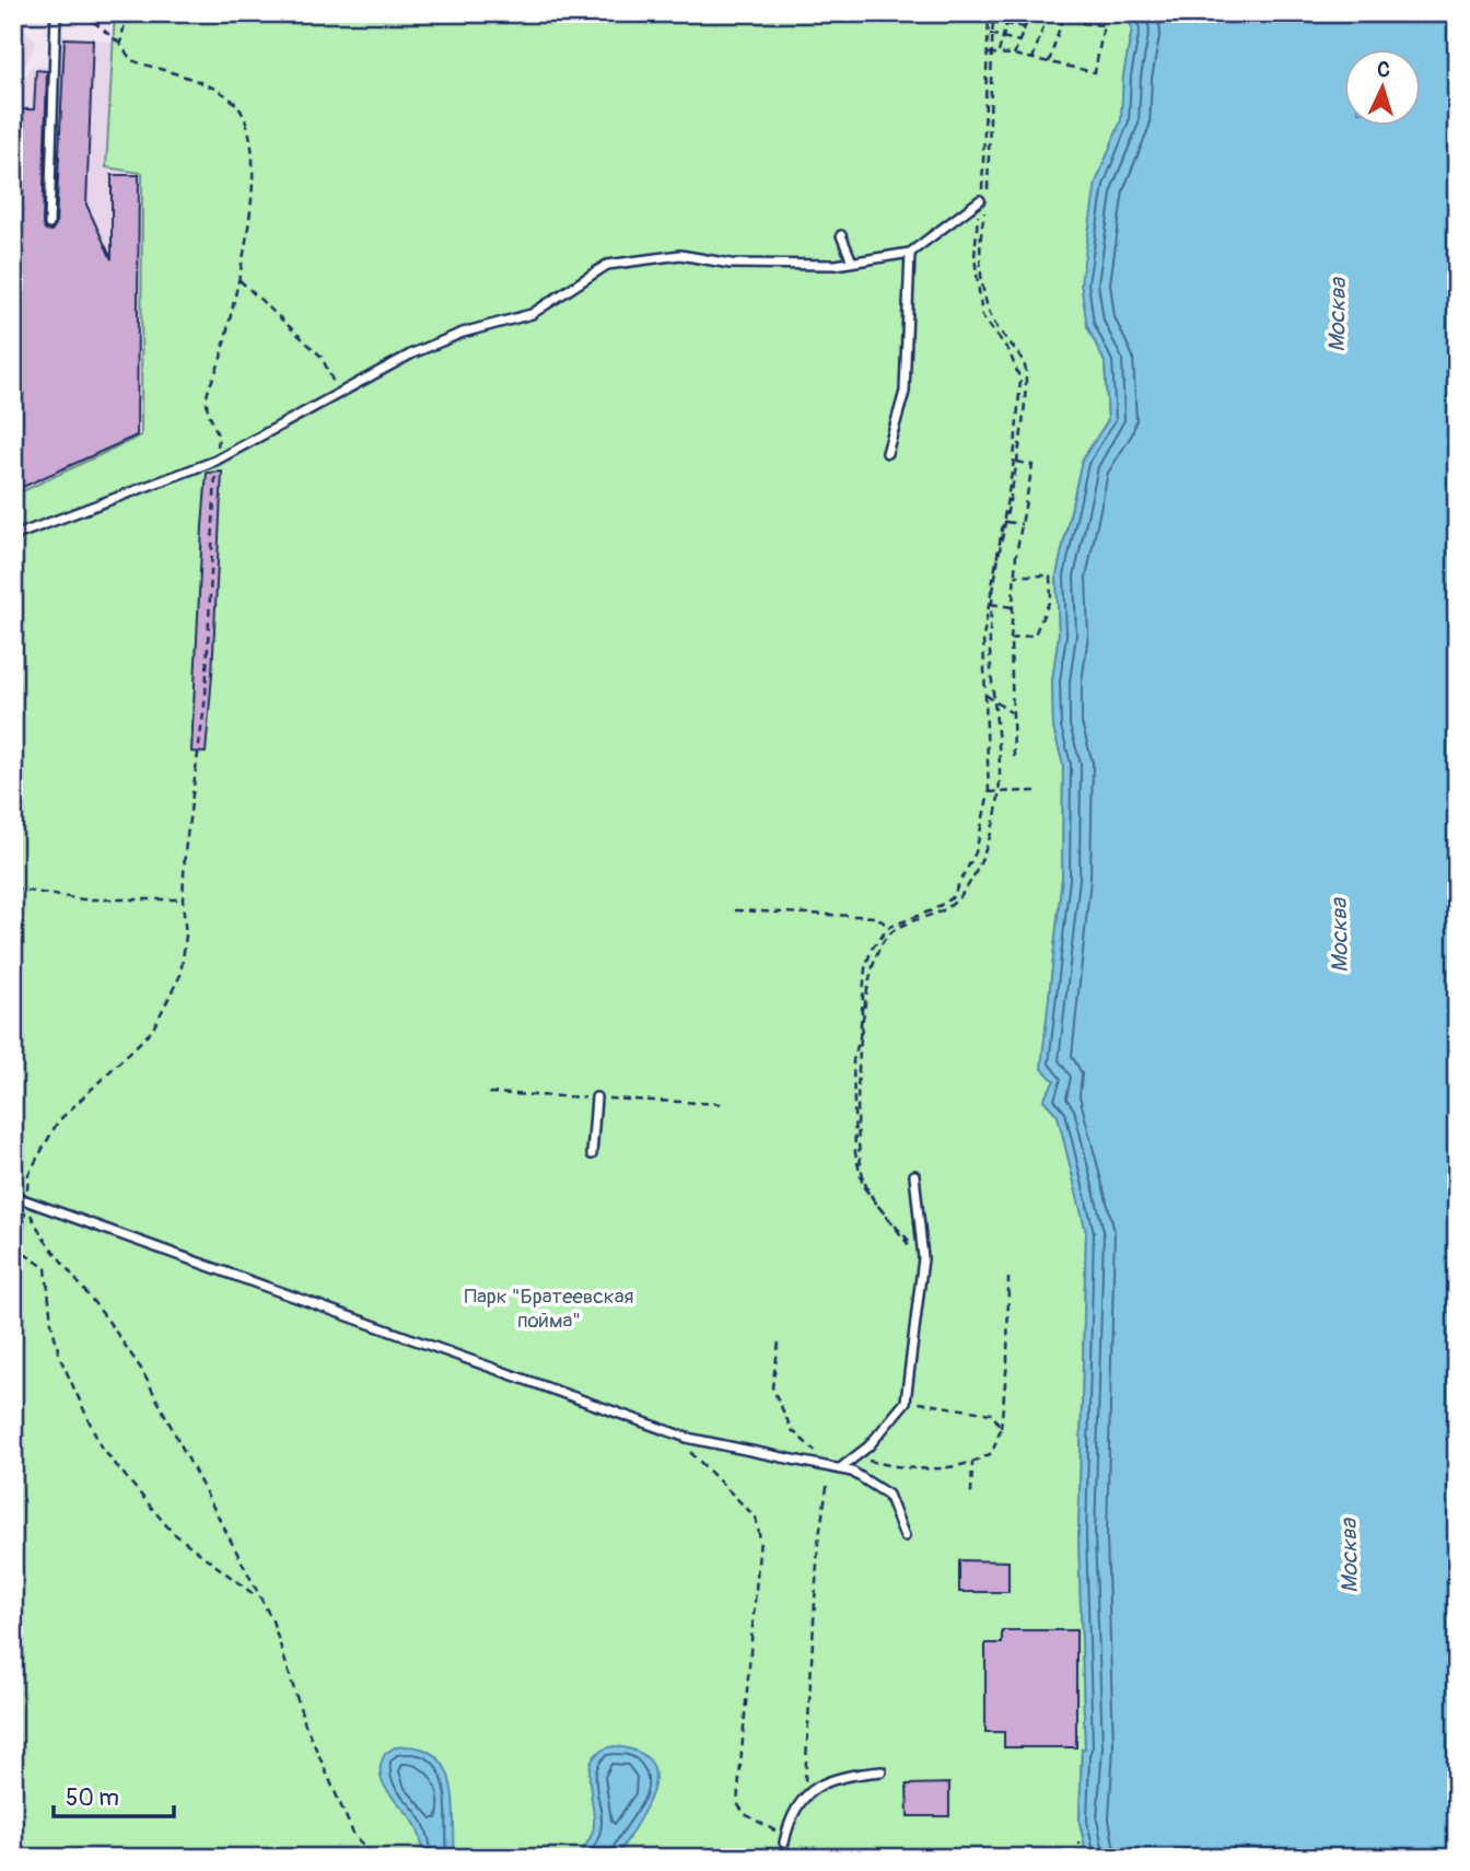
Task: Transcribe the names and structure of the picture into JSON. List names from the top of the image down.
{
  "water": ["Москва"],
  "parks": ["Парк \"Братеевская пойма\""],
  "scale_bar": "50 m",
  "north": "top"
}
